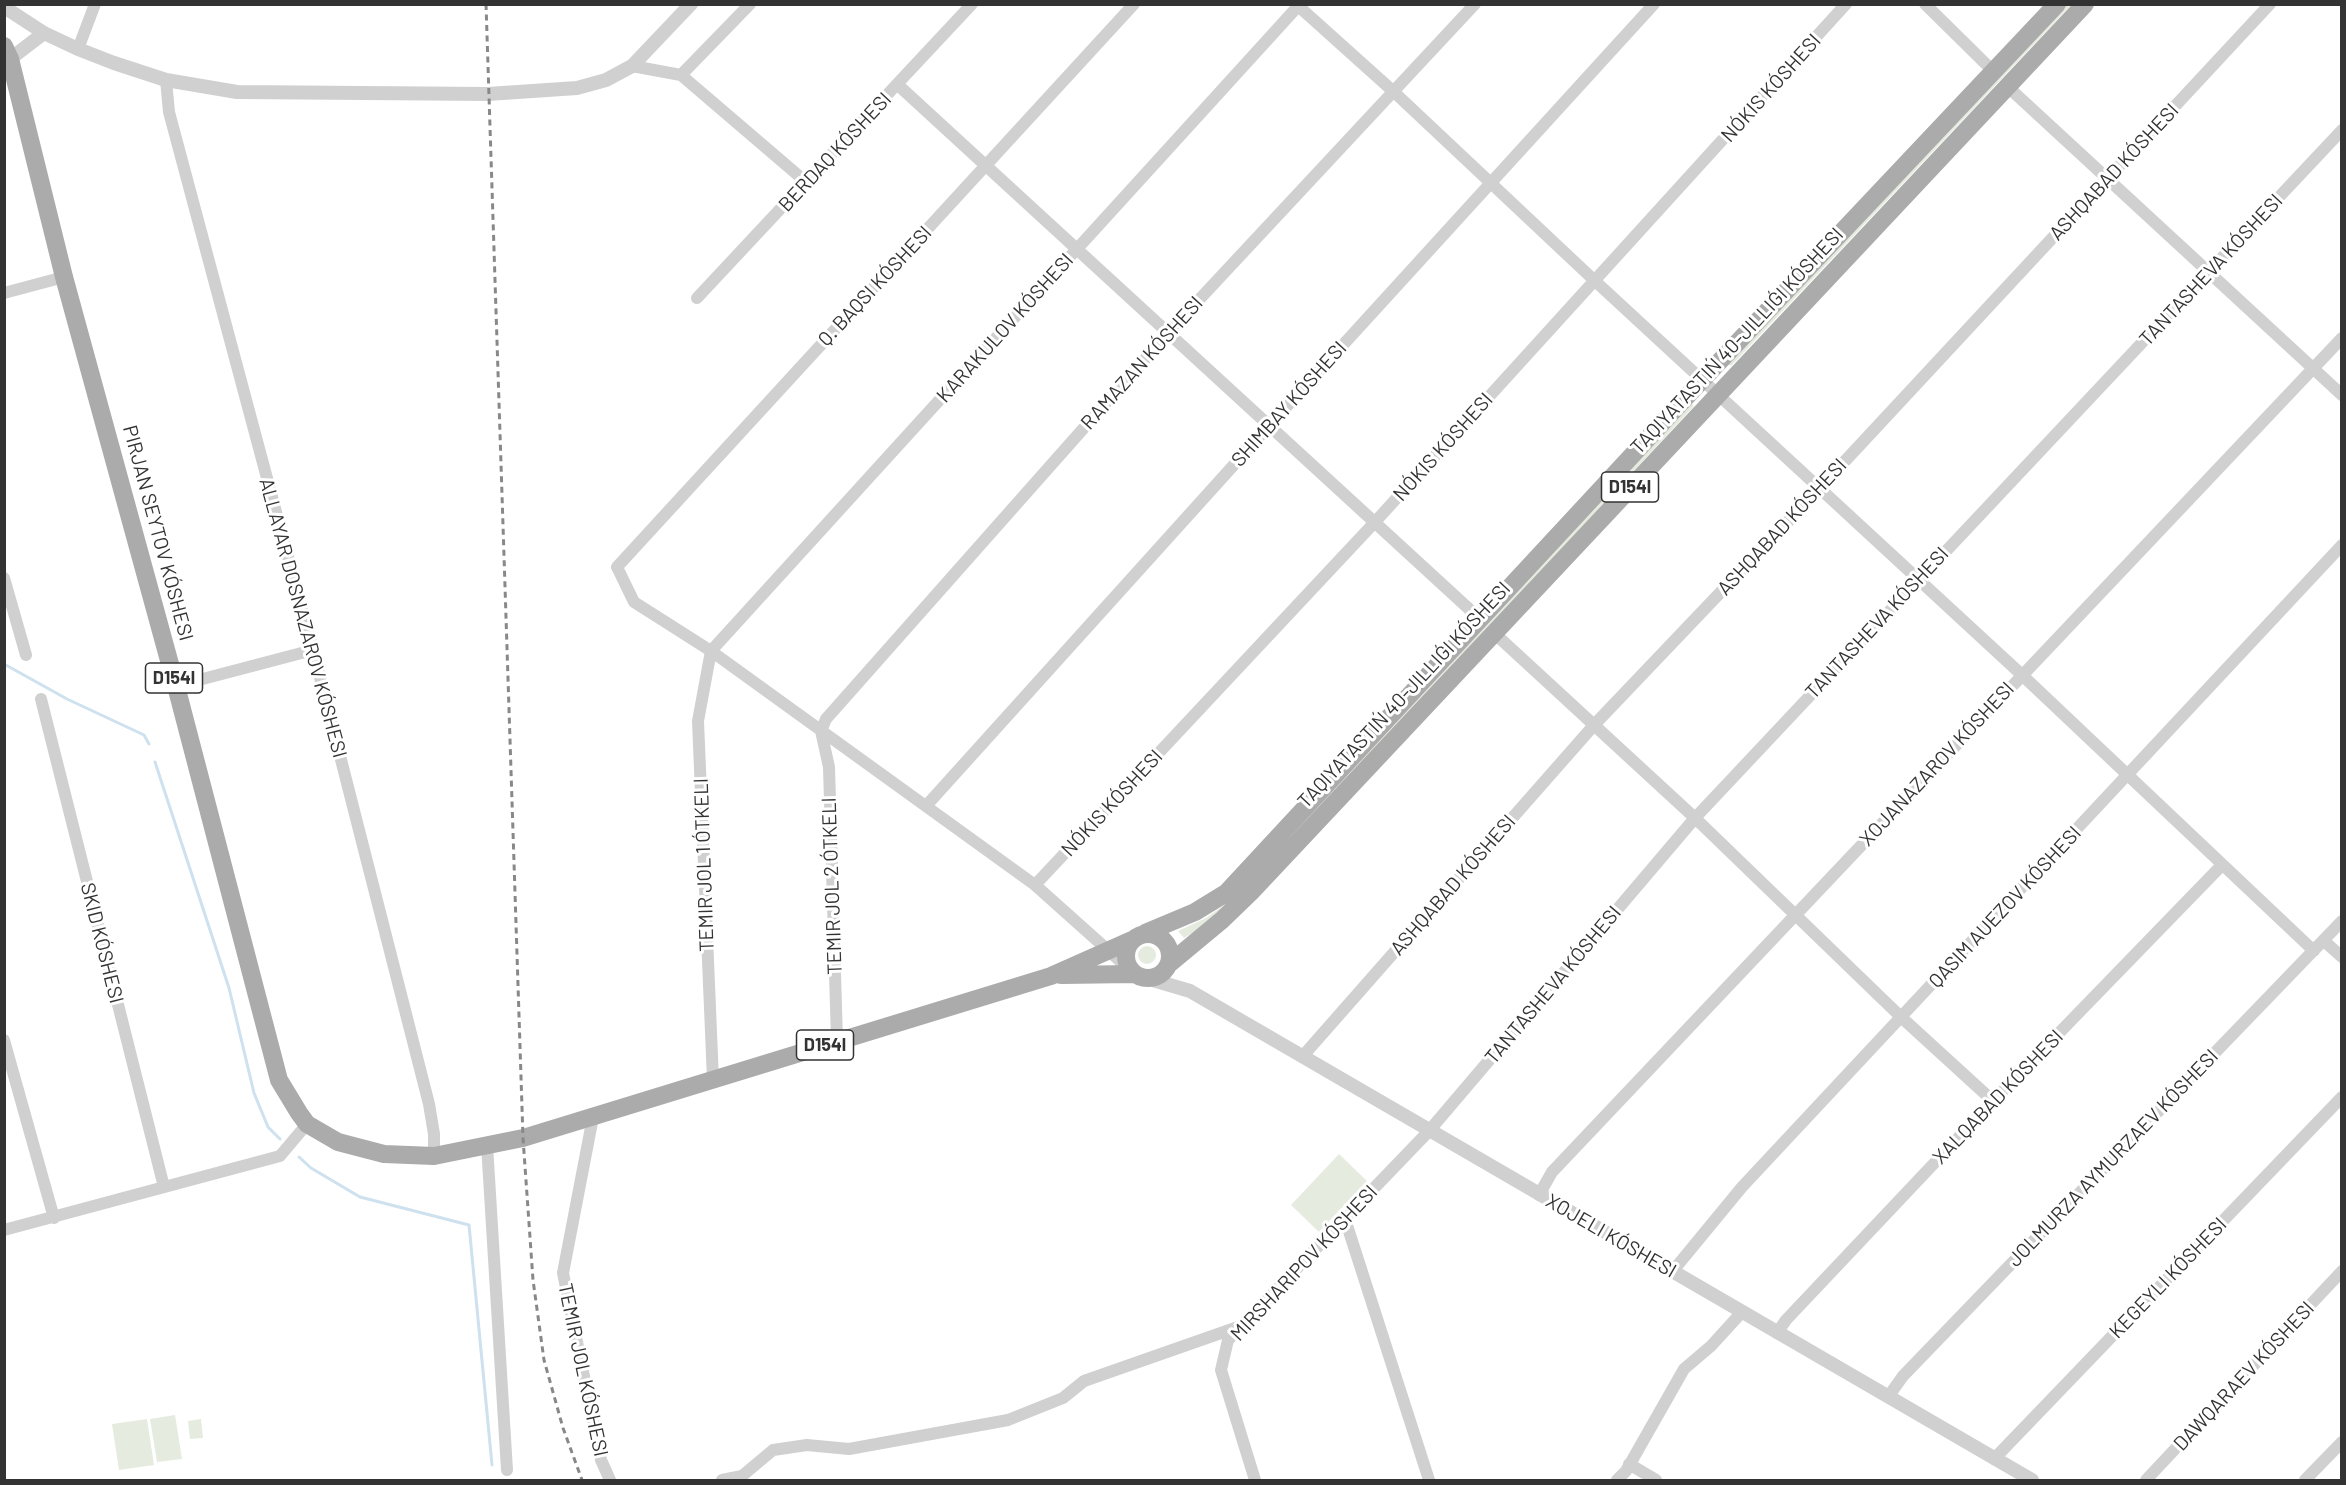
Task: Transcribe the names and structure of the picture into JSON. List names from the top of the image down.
{
  "streets": {
    "main road": ["D154l", "PIRJAN SEYTOV KÓSHESI"],
    "street": [
      "NÓKIS KÓSHESI",
      "BERDAQ KÓSHESI",
      "ASHQABAD KÓSHESI",
      "TANTASHEVA KÓSHESI",
      "KARAKULOV KÓSHESI",
      "RAMAZAN KÓSHESI",
      "ALLAYAR DOSNAZAROV KÓSHESI",
      "XOJANAZAROV KÓSHESI",
      "TEMIR JOL 1 ÓTKELI",
      "TEMIR JOL 2 ÓTKELI",
      "SKID KÓSHESI",
      "XALQABAD KÓSHESI",
      "JOLMURZA AYMURZAEV KÓSHESI",
      "XOJELI KÓSHESI",
      "MIRSHARIPOV KÓSHESI",
      "KEGEYLI KÓSHESI",
      "TEMIR JOL KÓSHESI",
      "DAWQARAEV KÓSHESI"
    ]
  },
  "crossings": [
    ["ASHQABAD KÓSHESI", "XOJELI KÓSHESI"],
    ["TANTASHEVA KÓSHESI", "XOJELI KÓSHESI"],
    ["TANTASHEVA KÓSHESI", "MIRSHARIPOV KÓSHESI"],
    ["KARAKULOV KÓSHESI", "TEMIR JOL 1 ÓTKELI"],
    ["RAMAZAN KÓSHESI", "TEMIR JOL 2 ÓTKELI"],
    ["D154l", "PIRJAN SEYTOV KÓSHESI"],
    ["D154l", "TEMIR JOL 1 ÓTKELI"],
    ["D154l", "TEMIR JOL 2 ÓTKELI"],
    ["D154l", "TEMIR JOL KÓSHESI"],
    ["PIRJAN SEYTOV KÓSHESI", "ALLAYAR DOSNAZAROV KÓSHESI"],
    ["XOJANAZAROV KÓSHESI", "XOJELI KÓSHESI"],
    ["XALQABAD KÓSHESI", "XOJELI KÓSHESI"],
    ["JOLMURZA AYMURZAEV KÓSHESI", "XOJELI KÓSHESI"],
    ["XOJELI KÓSHESI", "MIRSHARIPOV KÓSHESI"],
    ["XOJELI KÓSHESI", "KEGEYLI KÓSHESI"]
  ]
}
